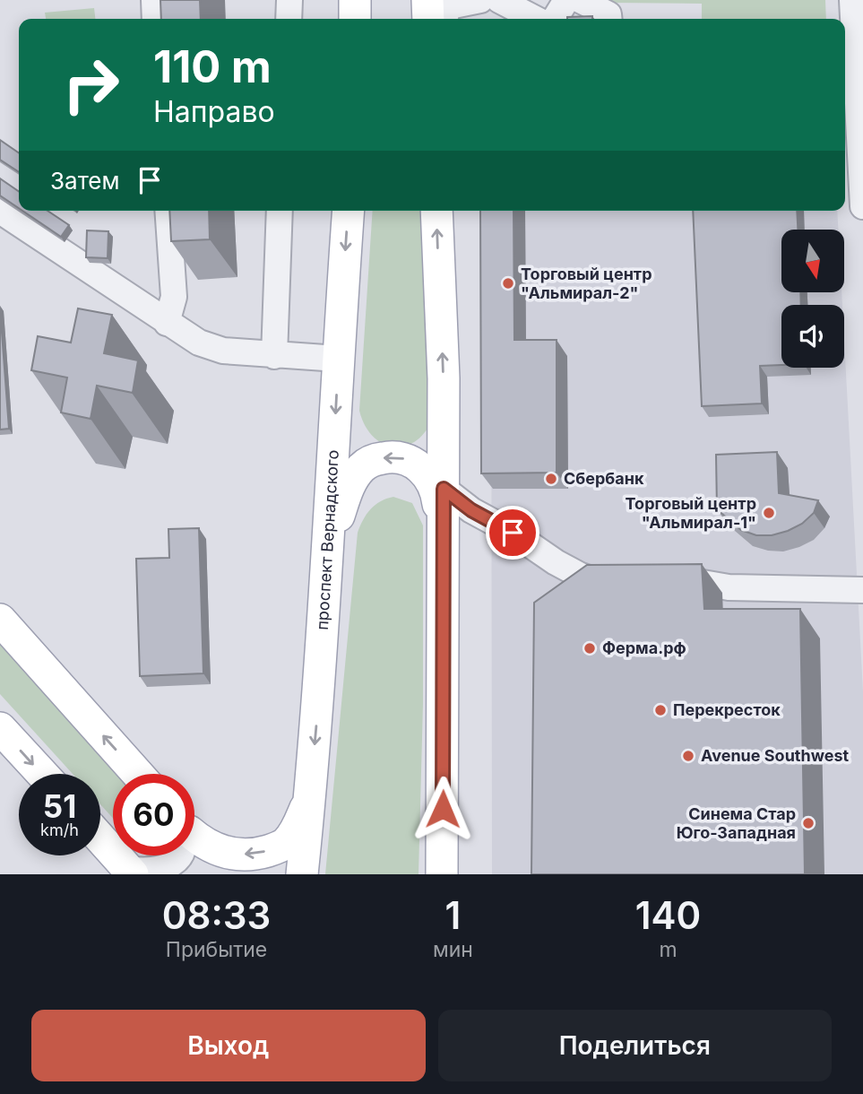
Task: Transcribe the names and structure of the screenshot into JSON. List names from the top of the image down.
{
  "streets": {
    "main road": ["проспект Вернадского"]
  },
  "places": [
    "Торговый центр \"Альмирал-2\"",
    "Сбербанк",
    "Торговый центр \"Альмирал-1\"",
    "Ферма.рф",
    "Перекресток",
    "Avenue Southwest",
    "Синема Стар Юго-Западная"
  ],
  "north": "bottom",
  "page": {
    "turn": ["110 m", "Направо"],
    "then": "Затем",
    "speed": "51 km/h",
    "limit": "60",
    "eta": [
      "08:33",
      "Прибытие",
      "1",
      "мин",
      "140",
      "m"
    ],
    "buttons": ["Выход", "Поделиться"]
  }
}
